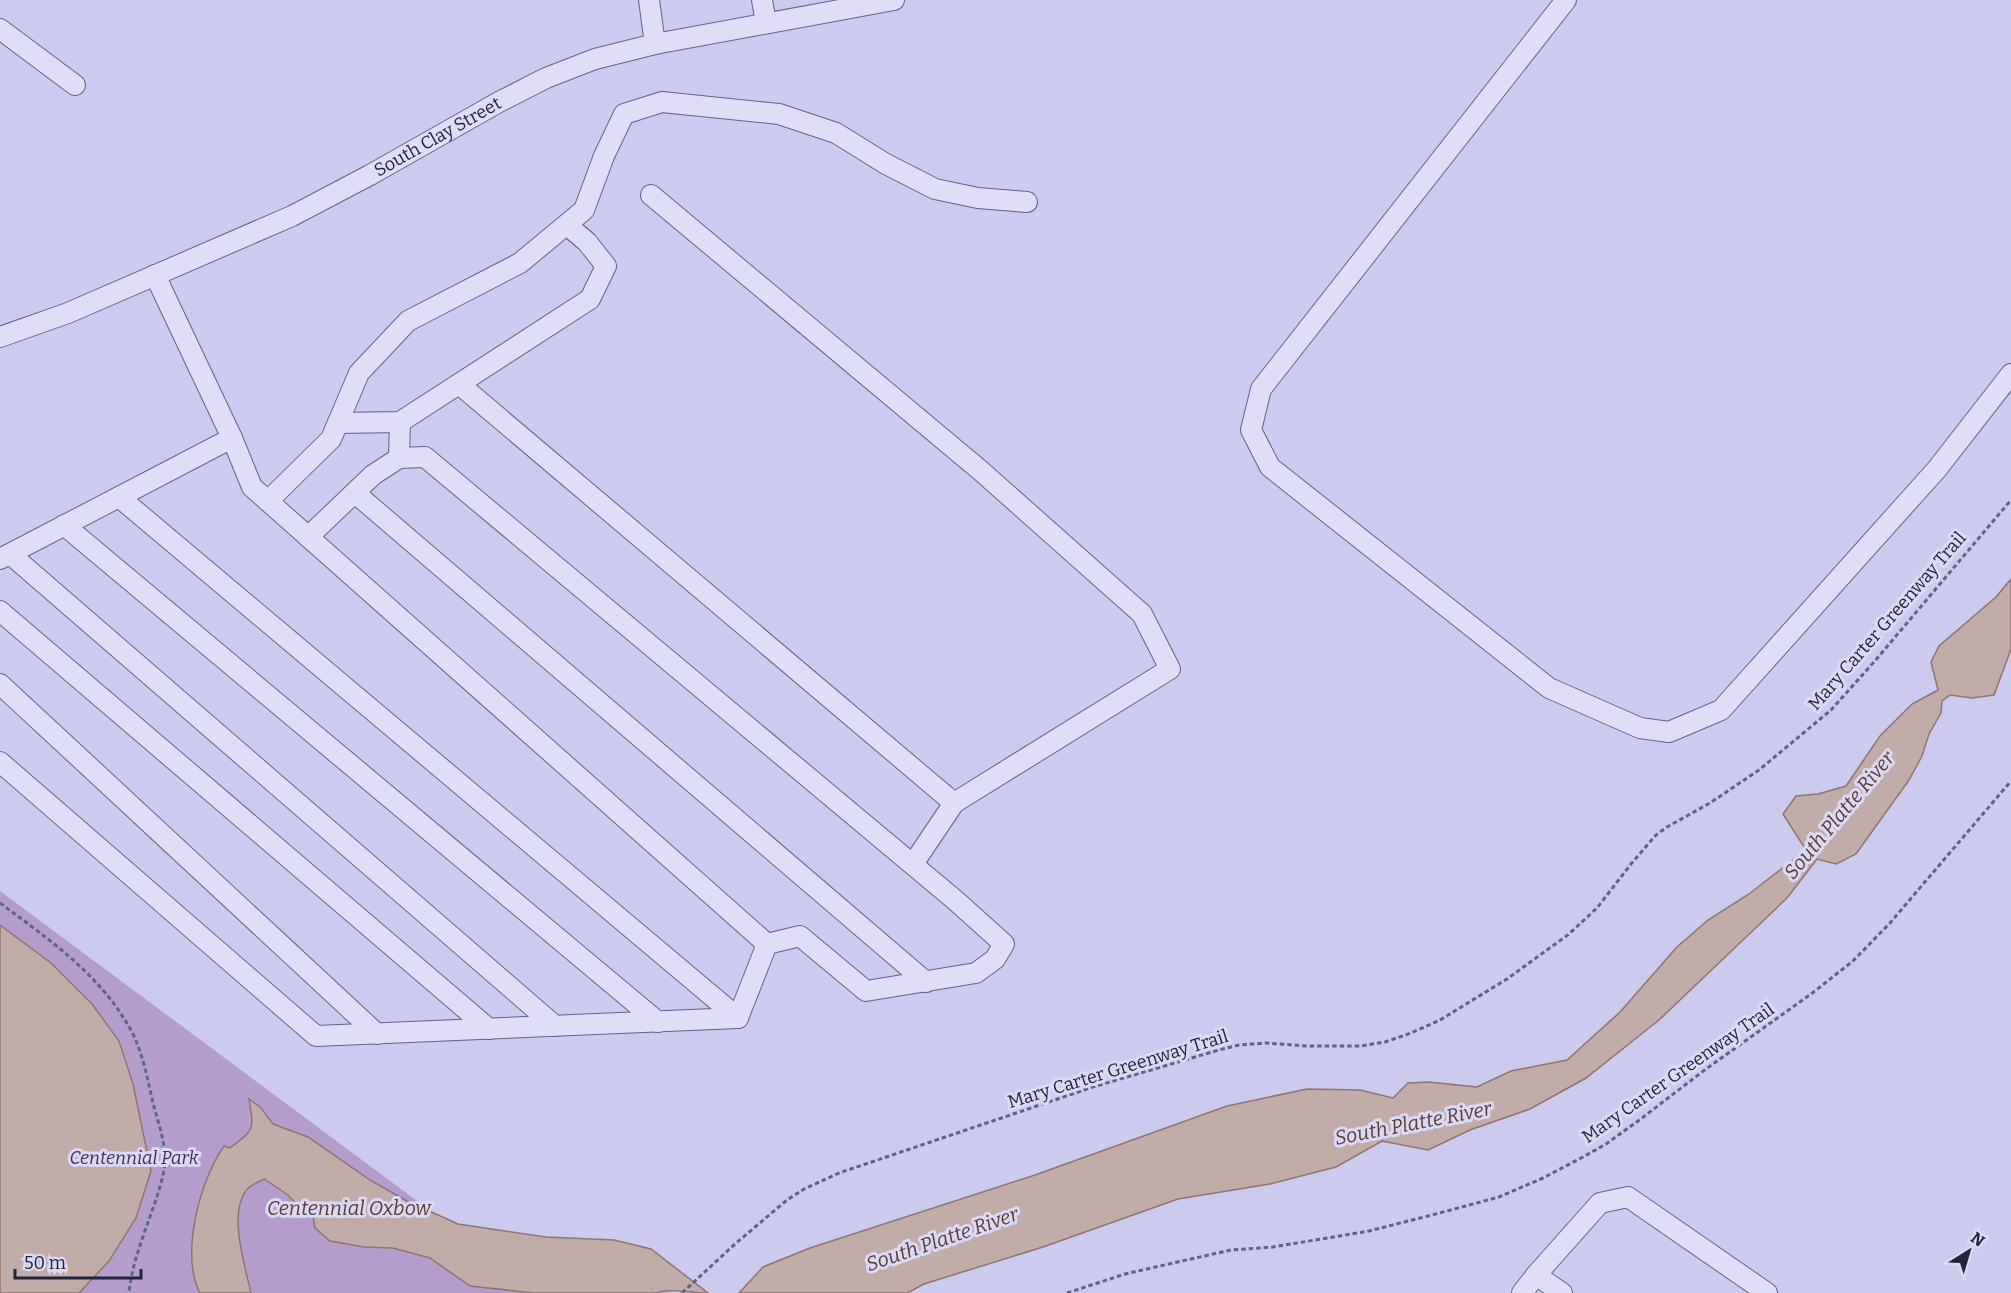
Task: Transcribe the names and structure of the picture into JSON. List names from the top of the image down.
{
  "streets": {
    "street": ["South Clay Street"],
    "path": ["Mary Carter Greenway Trail"]
  },
  "water": ["South Platte River", "Centennial Oxbow"],
  "parks": ["Centennial Park"],
  "scale_bar": "50 m",
  "north": "top right"
}
